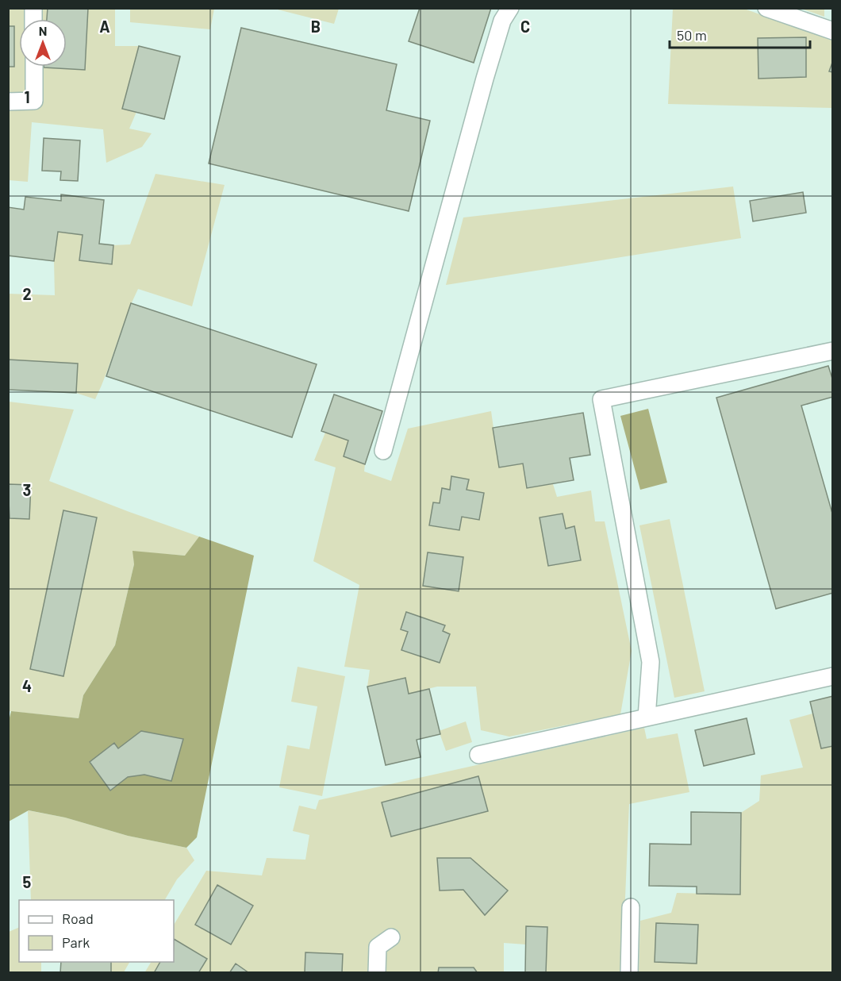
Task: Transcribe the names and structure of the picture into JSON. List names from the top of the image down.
{
  "legend": ["Road", "Park"],
  "scale_bar": "50 m",
  "north": "top",
  "grid": {
    "columns": ["A", "B", "C"],
    "rows": [
      "1",
      "2",
      "3",
      "4",
      "5"
    ]
  }
}
